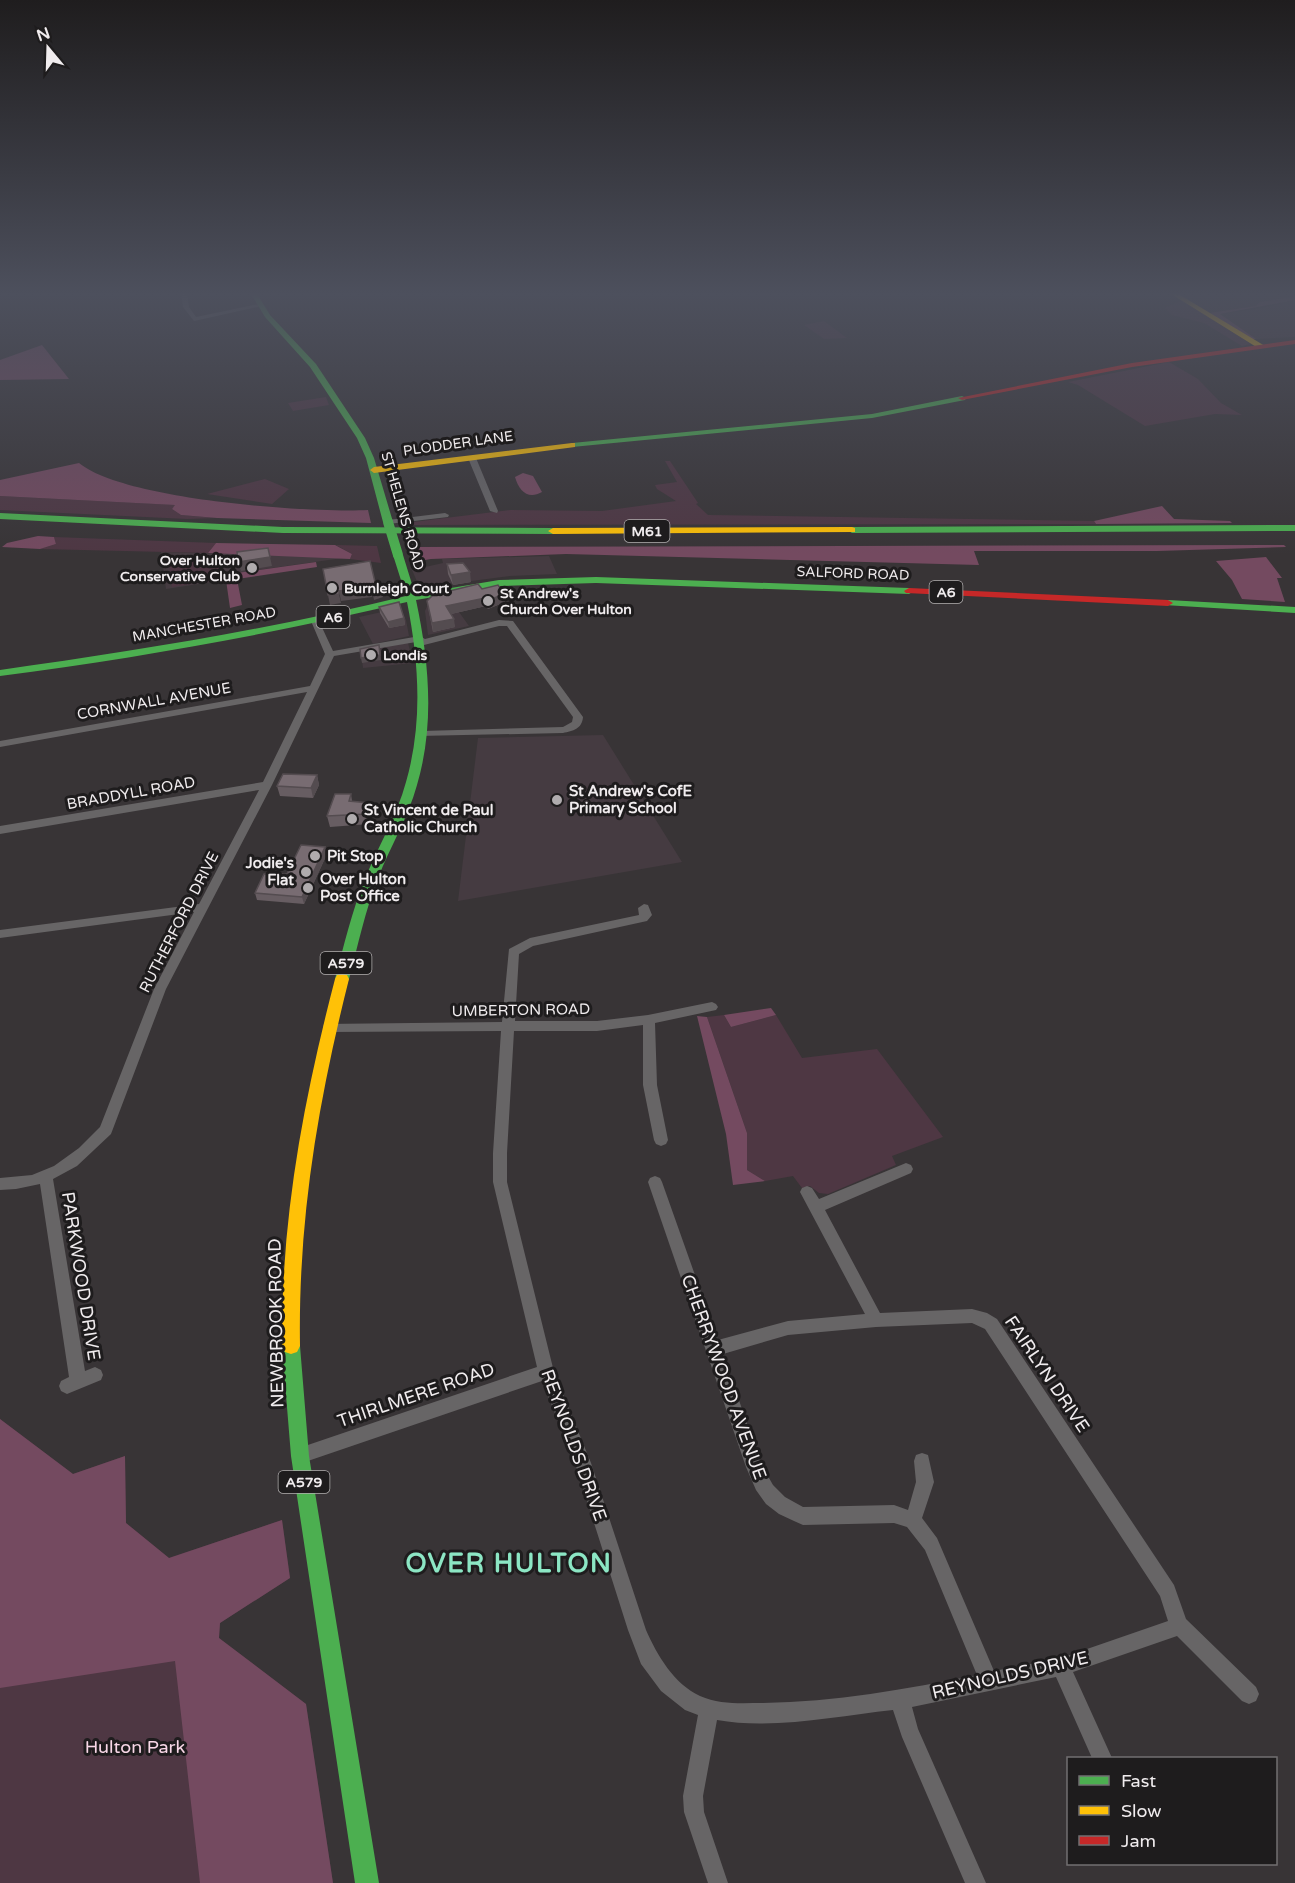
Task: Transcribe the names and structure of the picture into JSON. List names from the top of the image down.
{
  "streets": {
    "main road": [
      "PLODDER LANE",
      "ST HELENS ROAD",
      "M61",
      "SALFORD ROAD",
      "A6",
      "MANCHESTER ROAD",
      "A579",
      "NEWBROOK ROAD"
    ],
    "street": [
      "CORNWALL AVENUE",
      "BRADDYLL ROAD",
      "RUTHERFORD DRIVE",
      "UMBERTON ROAD",
      "PARKWOOD DRIVE",
      "FAIRLYN DRIVE",
      "CHERRYWOOD AVENUE",
      "THIRLMERE ROAD",
      "REYNOLDS DRIVE"
    ]
  },
  "crossings": [
    ["PLODDER LANE", "ST HELENS ROAD"],
    ["ST HELENS ROAD", "SALFORD ROAD"],
    ["ST HELENS ROAD", "MANCHESTER ROAD"],
    ["ST HELENS ROAD", "NEWBROOK ROAD"],
    ["SALFORD ROAD", "MANCHESTER ROAD"],
    ["SALFORD ROAD", "NEWBROOK ROAD"],
    ["MANCHESTER ROAD", "NEWBROOK ROAD"],
    ["CORNWALL AVENUE", "RUTHERFORD DRIVE"],
    ["BRADDYLL ROAD", "RUTHERFORD DRIVE"],
    ["RUTHERFORD DRIVE", "PARKWOOD DRIVE"],
    ["UMBERTON ROAD", "NEWBROOK ROAD"],
    ["UMBERTON ROAD", "REYNOLDS DRIVE"],
    ["NEWBROOK ROAD", "THIRLMERE ROAD"],
    ["FAIRLYN DRIVE", "CHERRYWOOD AVENUE"],
    ["FAIRLYN DRIVE", "REYNOLDS DRIVE"],
    ["THIRLMERE ROAD", "REYNOLDS DRIVE"]
  ],
  "districts": ["OVER HULTON"],
  "parks": ["Hulton Park"],
  "places": [
    "Over Hulton Conservative Club",
    "Burnleigh Court",
    "St Andrew's Church Over Hulton",
    "Londis",
    "St Andrew's CofE Primary School",
    "St Vincent de Paul Catholic Church",
    "Pit Stop",
    "Jodie's Flat",
    "Over Hulton Post Office"
  ],
  "legend": ["Fast", "Slow", "Jam"],
  "north": "top"
}
